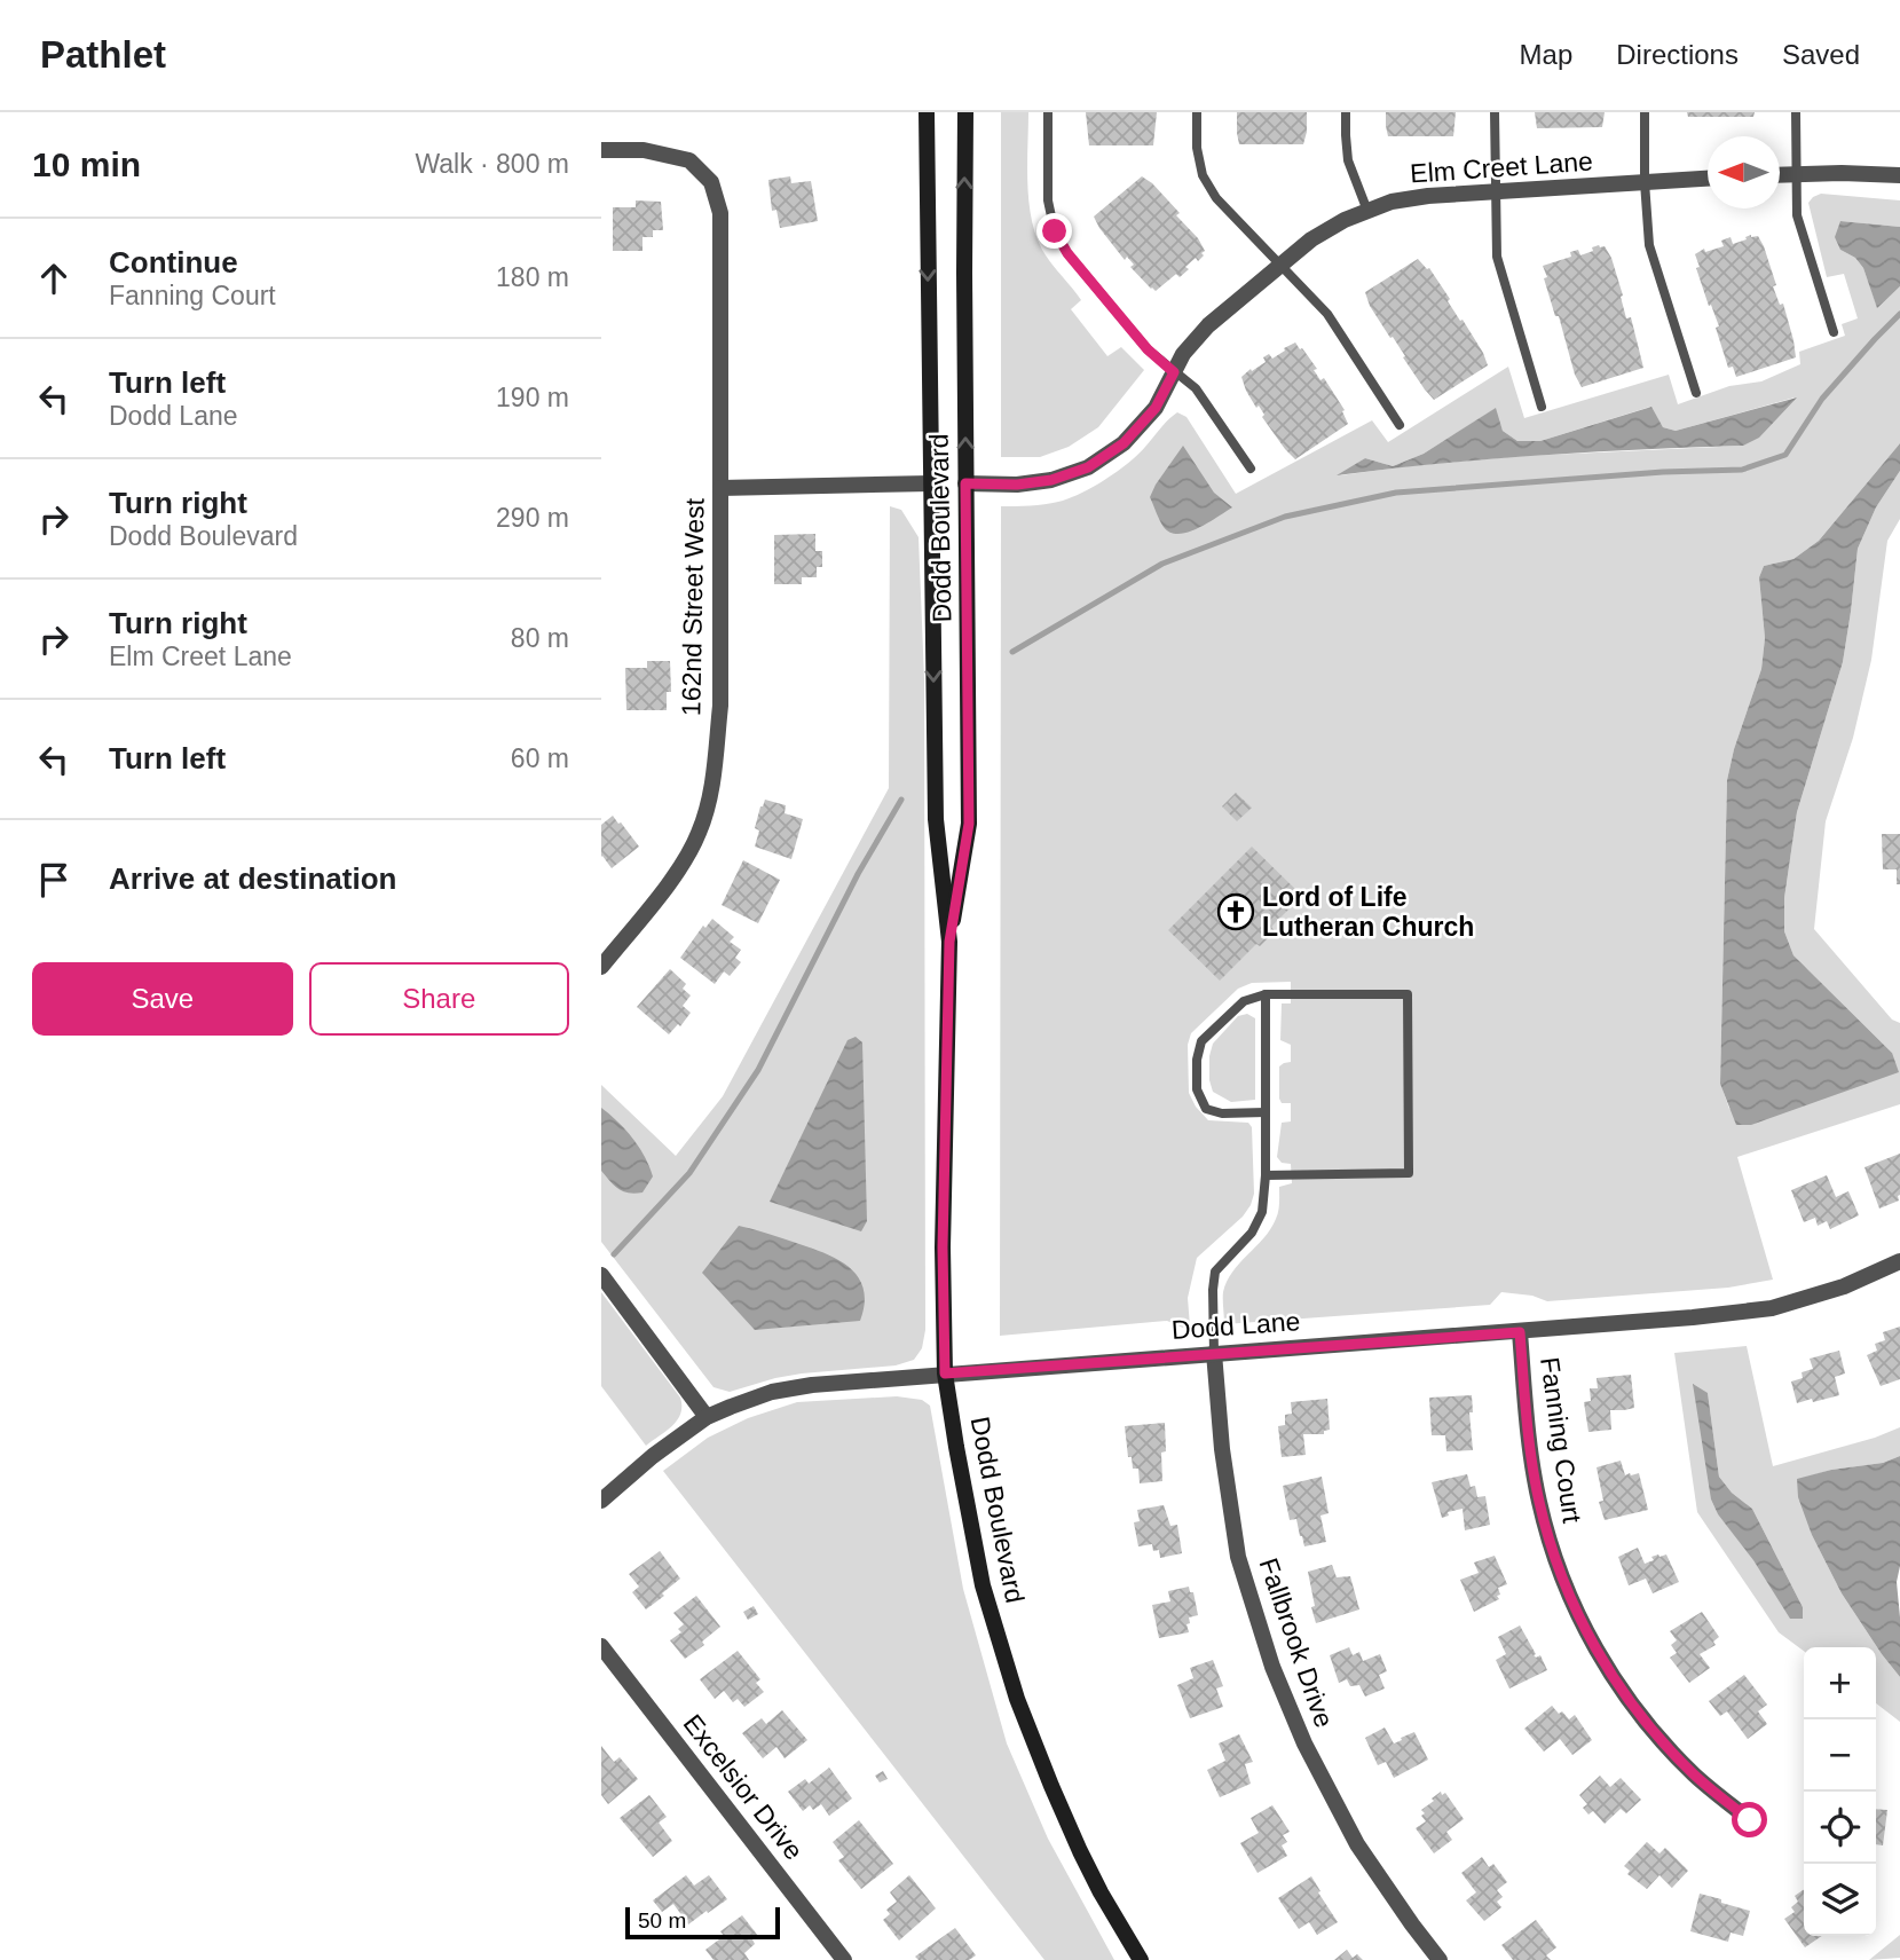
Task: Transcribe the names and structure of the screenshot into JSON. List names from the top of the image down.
{
  "streets": {
    "street": [
      "Elm Creet Lane",
      "Dodd Boulevard",
      "162nd Street West",
      "Dodd Lane",
      "Fanning Court",
      "Fallbrook Drive",
      "Excelsior Drive"
    ]
  },
  "crossings": [
    ["Elm Creet Lane", "Dodd Boulevard"],
    ["Dodd Boulevard", "Dodd Lane"],
    ["Dodd Lane", "Fanning Court"],
    ["Dodd Lane", "Fallbrook Drive"]
  ],
  "places": {
    "church": ["Lord of Life Lutheran Church"]
  },
  "scale_bar": "50 m",
  "north": "left",
  "page": {
    "header": "Pathlet",
    "nav": ["Map", "Directions", "Saved"],
    "heading": ["10 min", "Walk · 800 m"],
    "list": [
      ["Continue", "Fanning Court", "180 m"],
      ["Turn left", "Dodd Lane", "190 m"],
      ["Turn right", "Dodd Boulevard", "290 m"],
      ["Turn right", "Elm Creet Lane", "80 m"],
      ["Turn left", "60 m"],
      "Arrive at destination"
    ],
    "buttons": ["Save", "Share"],
    "map_buttons": ["+", "−"],
    "scale": "50 m"
  }
}
